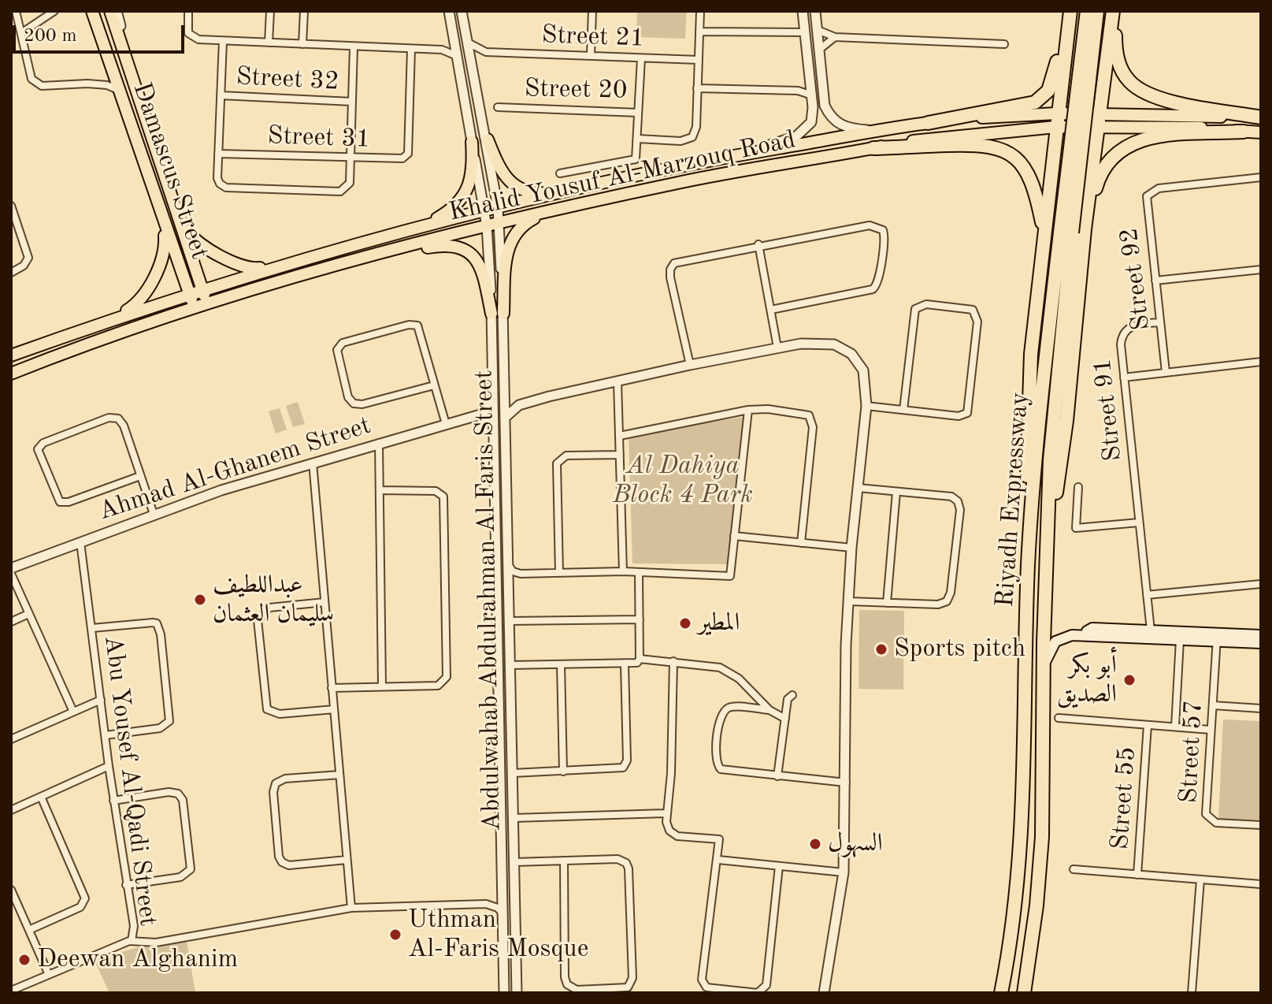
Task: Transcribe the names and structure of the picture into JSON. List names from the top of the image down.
{
  "streets": {
    "highway": ["Riyadh Expressway"],
    "main road": ["Damascus Street", "Khalid Yousuf Al-Marzouq Road"],
    "street": [
      "Street 21",
      "Street 32",
      "Street 20",
      "Street 31",
      "Street 92",
      "Street 91",
      "Ahmad Al-Ghanem Street",
      "Abdulwahab Abdulrahman Al Faris Street",
      "Street 57",
      "Abu Yousef Al-Qadi Street",
      "Street 55"
    ]
  },
  "crossings": [
    ["Street 21", "Street 20"],
    ["Street 21", "Abdulwahab Abdulrahman Al Faris Street"],
    ["Damascus Street", "Khalid Yousuf Al-Marzouq Road"],
    ["Khalid Yousuf Al-Marzouq Road", "Abdulwahab Abdulrahman Al Faris Street"],
    ["Street 92", "Street 91"],
    ["Ahmad Al-Ghanem Street", "Abdulwahab Abdulrahman Al Faris Street"],
    ["Ahmad Al-Ghanem Street", "Abu Yousef Al-Qadi Street"],
    ["Street 57", "Street 55"]
  ],
  "parks": ["Al Dahiya Block 4 Park"],
  "places": [
    "عبداللطيف سليمان العثمان",
    "المطير",
    "Sports pitch",
    "أبو بكر الصديق",
    "السهول",
    "Uthman Al-Faris Mosque",
    "Deewan Alghanim"
  ],
  "scale_bar": "200 m"
}
